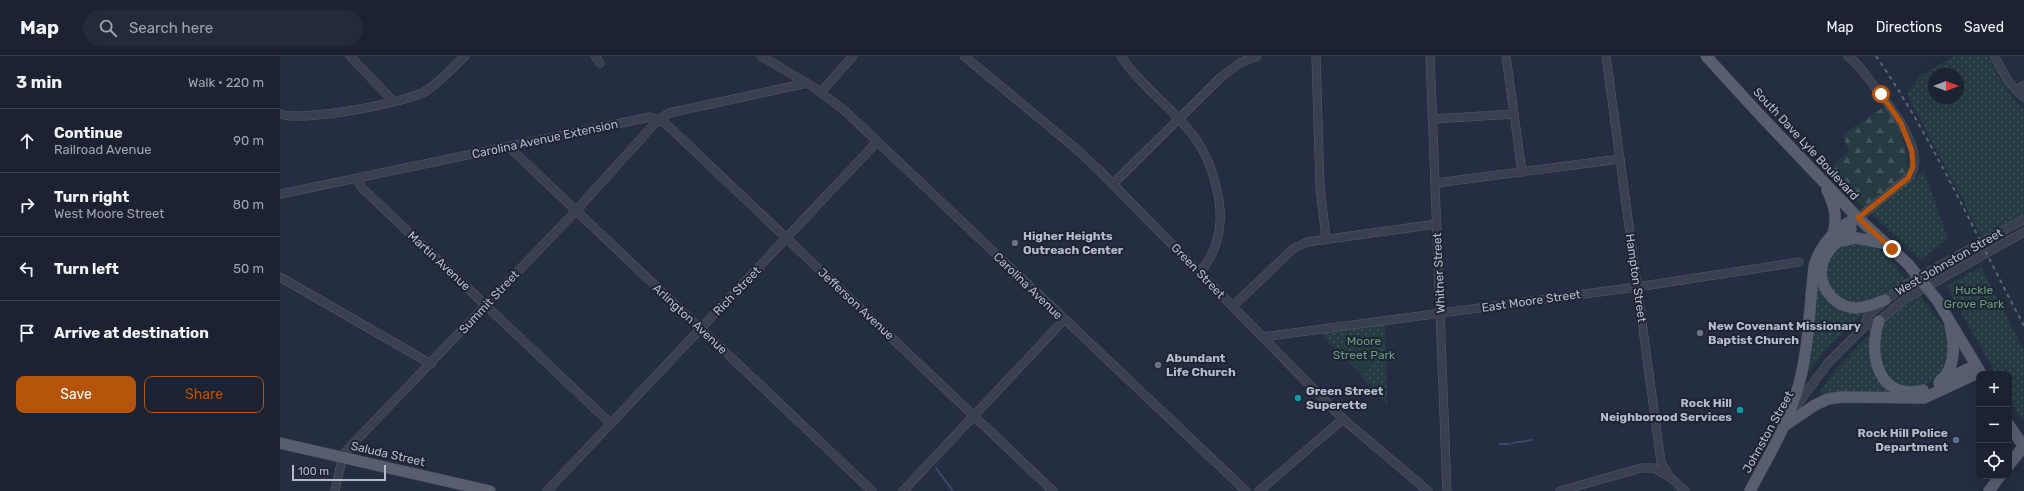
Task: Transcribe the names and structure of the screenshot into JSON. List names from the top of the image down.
{
  "streets": {
    "main road": ["South Dave Lyle Boulevard", "Johnston Street", "Saluda Street"],
    "street": [
      "Carolina Avenue Extension",
      "Martin Avenue",
      "West Johnston Street",
      "Green Street",
      "Whitner Street",
      "Hampton Street",
      "Carolina Avenue",
      "Rich Street",
      "East Moore Street",
      "Summit Street",
      "Jefferson Avenue",
      "Arlington Avenue"
    ]
  },
  "crossings": [
    ["Carolina Avenue Extension", "Martin Avenue"],
    ["Carolina Avenue Extension", "Carolina Avenue"],
    ["Carolina Avenue Extension", "Summit Street"],
    ["Carolina Avenue Extension", "Jefferson Avenue"],
    ["Carolina Avenue Extension", "Arlington Avenue"],
    ["Martin Avenue", "Rich Street"],
    ["Martin Avenue", "Summit Street"],
    ["West Johnston Street", "Johnston Street"],
    ["Green Street", "East Moore Street"],
    ["Whitner Street", "East Moore Street"],
    ["Hampton Street", "East Moore Street"],
    ["Carolina Avenue", "Rich Street"],
    ["Rich Street", "Jefferson Avenue"],
    ["Rich Street", "Arlington Avenue"],
    ["Summit Street", "Jefferson Avenue"],
    ["Summit Street", "Arlington Avenue"],
    ["Summit Street", "Saluda Street"]
  ],
  "parks": ["Huckle Grove Park", "Moore Street Park"],
  "places": [
    "Higher Heights Outreach Center",
    "New Covenant Missionary Baptist Church",
    "Abundant Life Church",
    "Green Street Superette",
    "Rock Hill Neighborood Services",
    "Rock Hill Police Department"
  ],
  "scale_bar": "100 m",
  "north": "right",
  "page": {
    "header": "Map",
    "search": "Search here",
    "nav": ["Map", "Directions", "Saved"],
    "heading": ["3 min", "Walk · 220 m"],
    "list": [
      ["Continue", "Railroad Avenue", "90 m"],
      ["Turn right", "West Moore Street", "80 m"],
      ["Turn left", "50 m"],
      "Arrive at destination"
    ],
    "buttons": ["Save", "Share"],
    "map_buttons": ["+", "−"],
    "scale": "100 m"
  }
}
